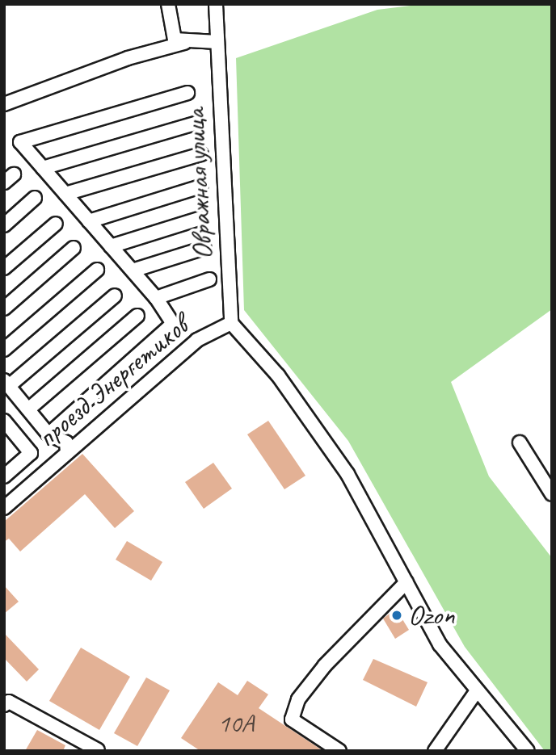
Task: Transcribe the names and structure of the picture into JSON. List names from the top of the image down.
{
  "streets": {
    "street": ["Овражная улица", "проезд Энергетиков"]
  },
  "crossings": [
    ["Овражная улица", "проезд Энергетиков"]
  ],
  "places": ["Ozon"],
  "house_numbers": ["10А"]
}
